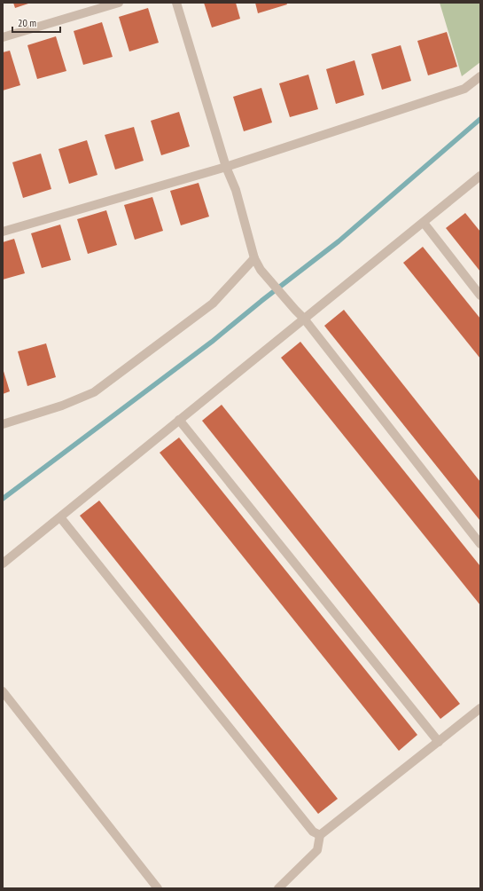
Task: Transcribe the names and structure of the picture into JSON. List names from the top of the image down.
{
  "scale_bar": "20 m"
}
